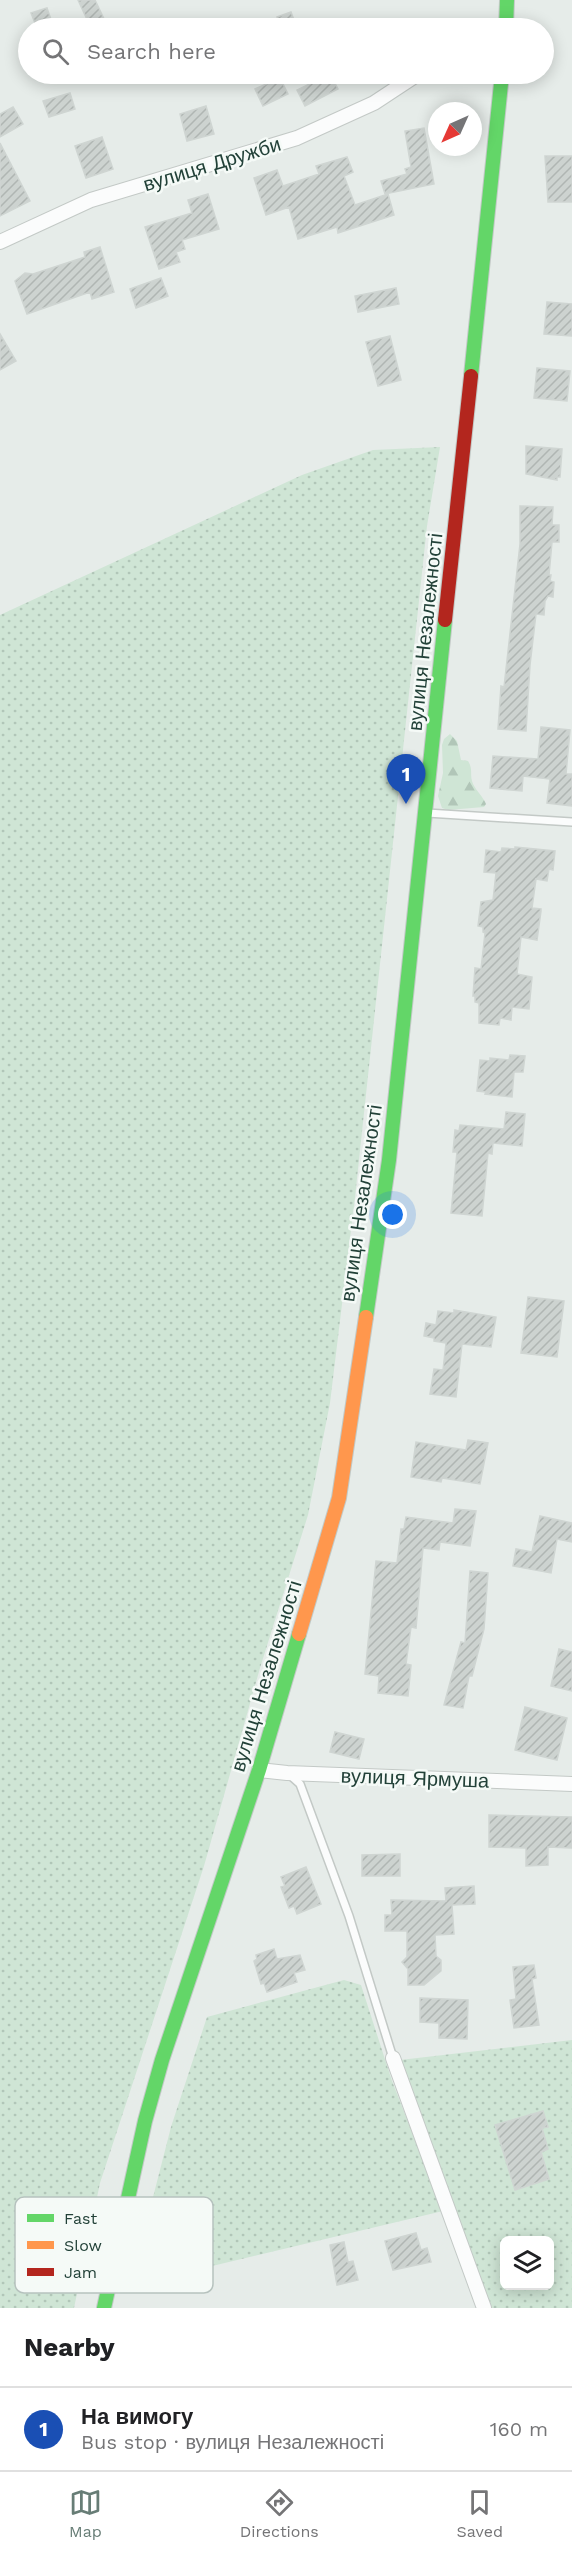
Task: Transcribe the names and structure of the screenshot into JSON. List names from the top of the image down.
{
  "streets": {
    "street": ["вулиця Дружби", "вулиця Незалежності", "вулиця Ярмуша"]
  },
  "crossings": [
    ["вулиця Незалежності", "вулиця Ярмуша"]
  ],
  "legend": ["Fast", "Slow", "Jam"],
  "north": "bottom left",
  "page": {
    "search": "Search here",
    "pins": "1",
    "heading": "Nearby",
    "list": [
      {
        "mark": "1",
        "name": "На вимогу",
        "note": "Bus stop · вулиця Незалежності",
        "value": "160 m"
      }
    ],
    "nav": ["Map", "Directions", "Saved"]
  }
}
